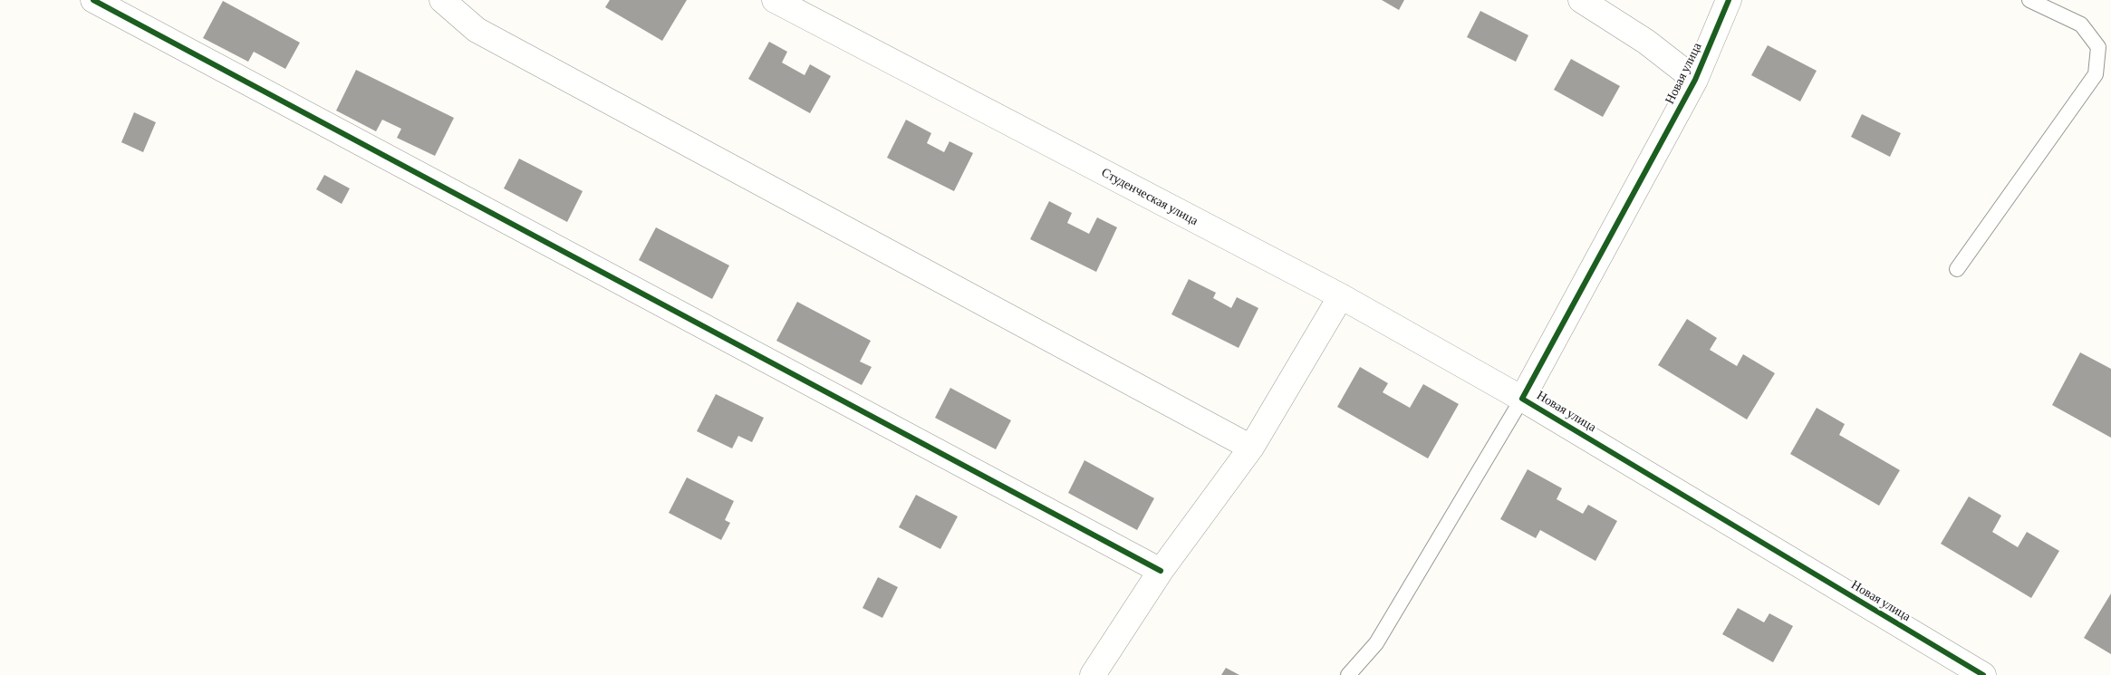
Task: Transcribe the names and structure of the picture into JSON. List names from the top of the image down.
{
  "streets": {
    "street": ["Новая улица", "Студенческая улица"]
  },
  "crossings": [
    ["Новая улица", "Студенческая улица"]
  ]
}
